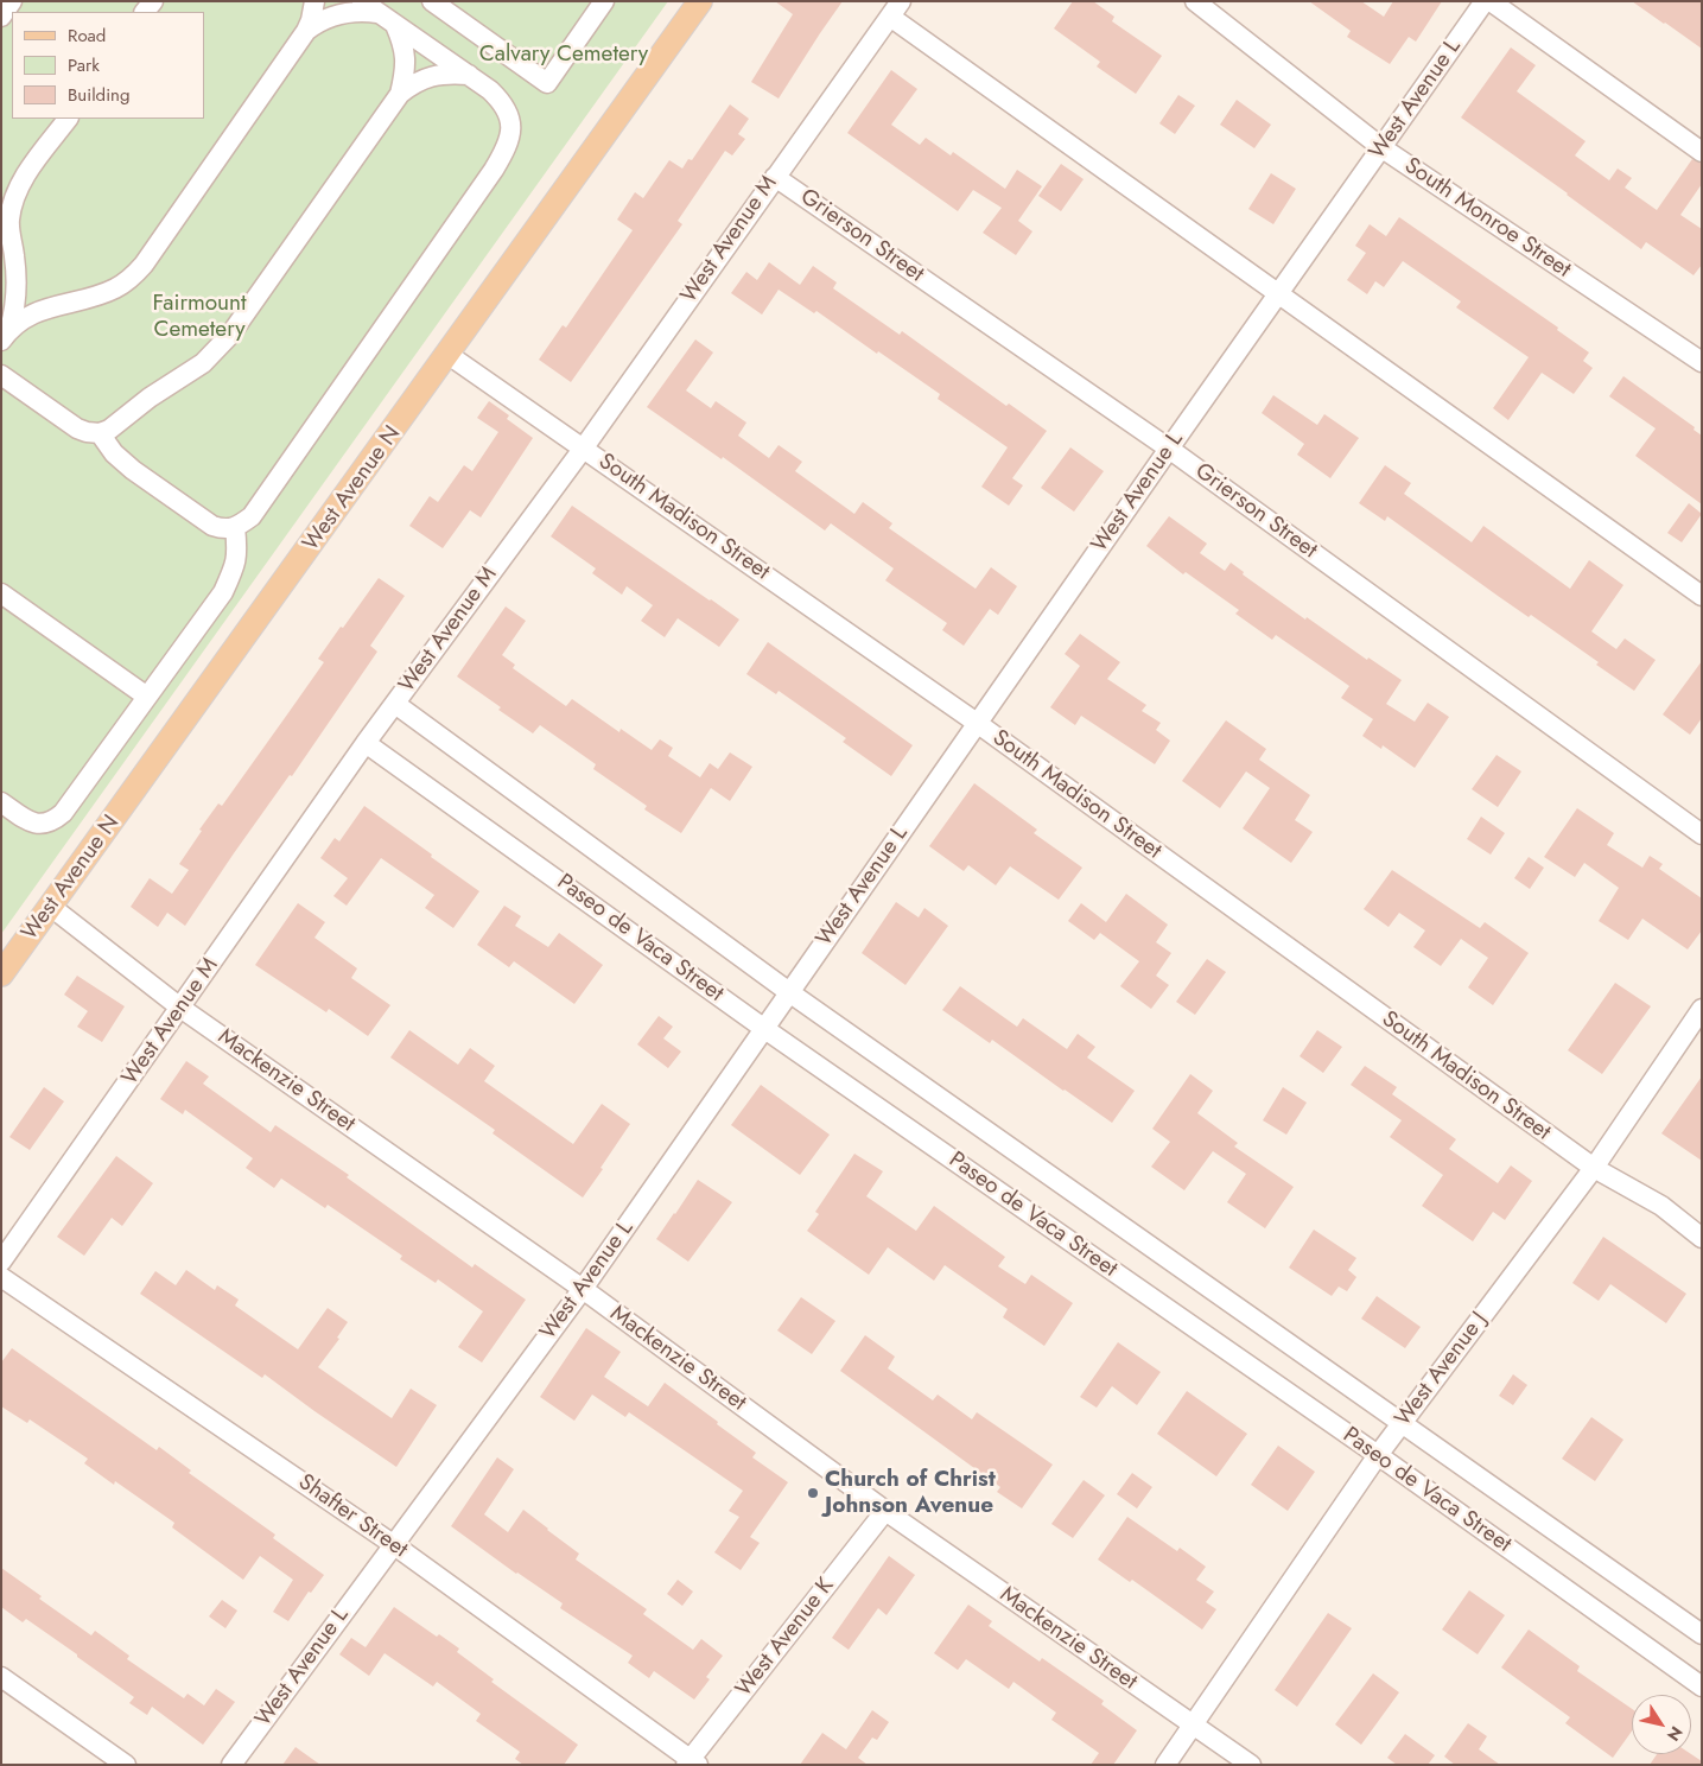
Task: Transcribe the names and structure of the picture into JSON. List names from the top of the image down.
{
  "streets": {
    "main road": ["West Avenue N"],
    "street": [
      "West Avenue L",
      "South Monroe Street",
      "Grierson Street",
      "West Avenue M",
      "South Madison Street",
      "Paseo de Vaca Street",
      "Mackenzie Street",
      "West Avenue J",
      "Shafter Street",
      "West Avenue K"
    ]
  },
  "crossings": [
    ["West Avenue L", "South Monroe Street"],
    ["West Avenue L", "Grierson Street"],
    ["West Avenue L", "South Madison Street"],
    ["West Avenue L", "Paseo de Vaca Street"],
    ["West Avenue L", "Mackenzie Street"],
    ["West Avenue L", "Shafter Street"],
    ["Grierson Street", "West Avenue M"],
    ["West Avenue M", "South Madison Street"],
    ["West Avenue M", "Paseo de Vaca Street"],
    ["West Avenue M", "Mackenzie Street"],
    ["West Avenue N", "South Madison Street"],
    ["West Avenue N", "Mackenzie Street"],
    ["South Madison Street", "West Avenue J"],
    ["Paseo de Vaca Street", "West Avenue J"],
    ["Mackenzie Street", "West Avenue J"],
    ["Mackenzie Street", "West Avenue K"],
    ["Shafter Street", "West Avenue K"]
  ],
  "parks": ["Calvary Cemetery", "Fairmount Cemetery"],
  "places": ["Church of Christ Johnson Avenue"],
  "legend": ["Road", "Park", "Building"],
  "north": "bottom right"
}
